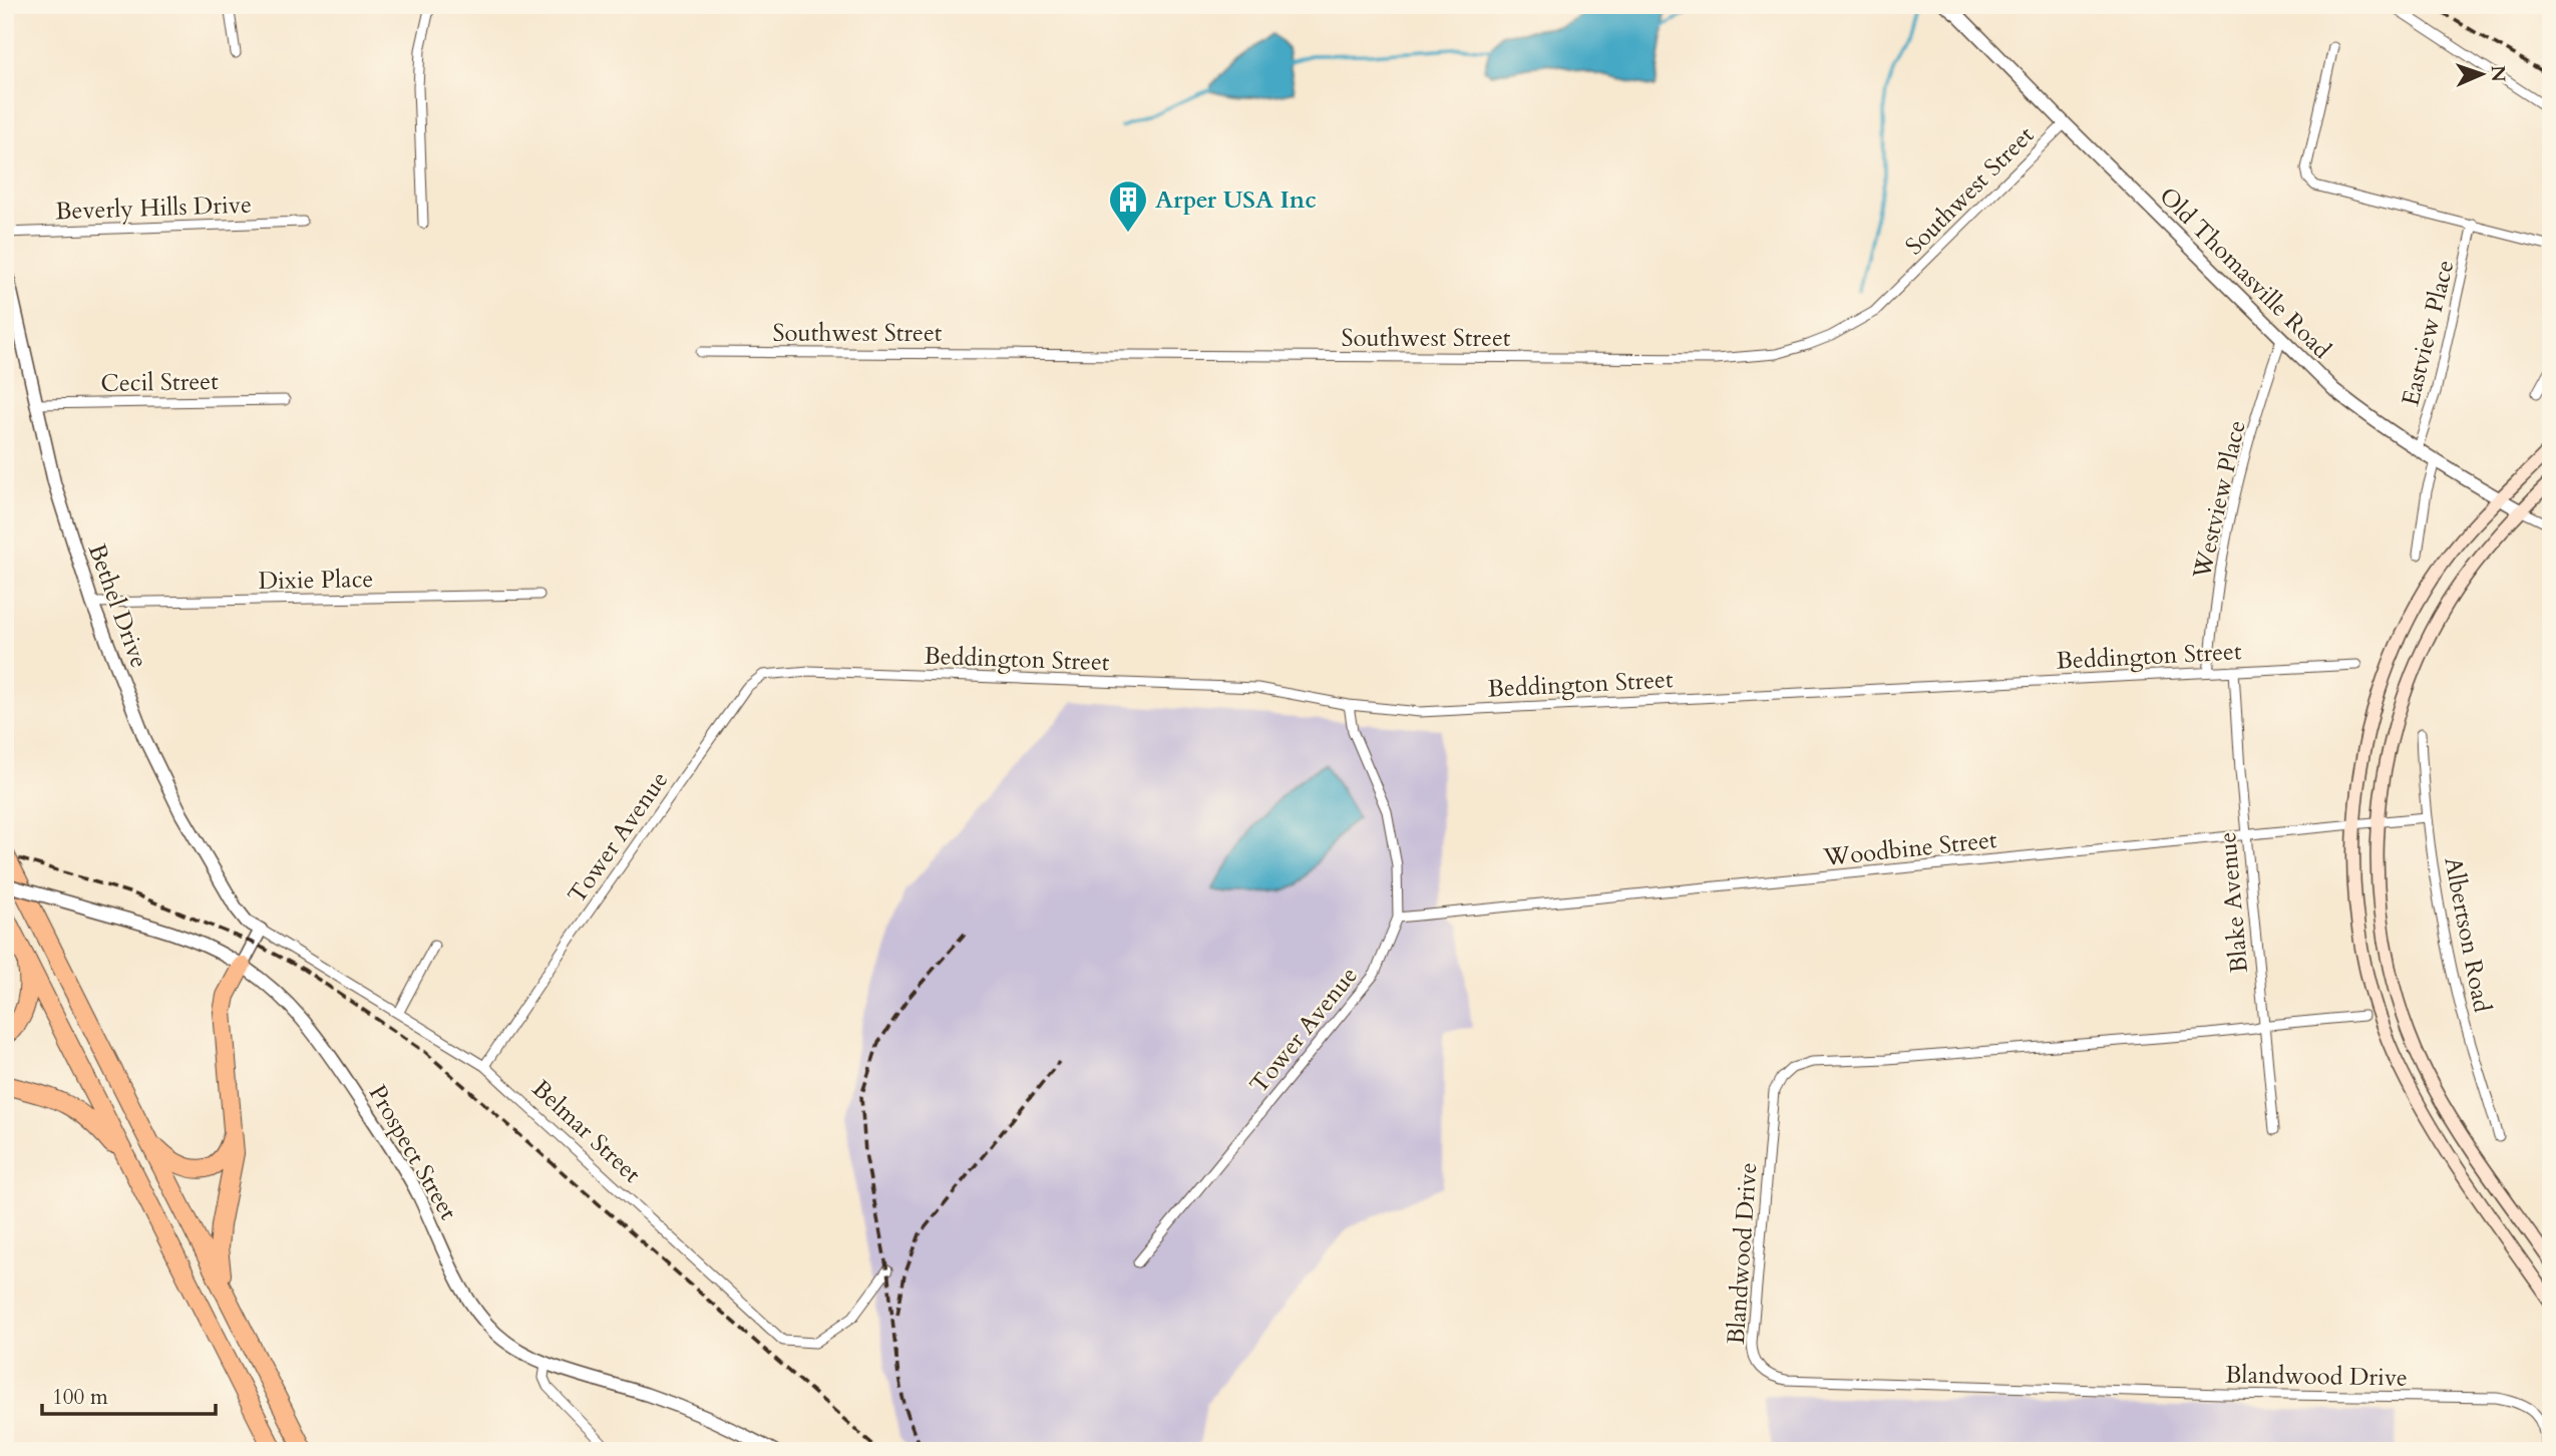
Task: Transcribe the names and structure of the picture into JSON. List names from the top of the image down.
{
  "streets": {
    "street": [
      "Southwest Street",
      "Beverly Hills Drive",
      "Old Thomasville Road",
      "Eastview Place",
      "Cecil Street",
      "Westview Place",
      "Dixie Place",
      "Bethel Drive",
      "Beddington Street",
      "Tower Avenue",
      "Woodbine Street",
      "Blake Avenue",
      "Albertson Road",
      "Belmar Street",
      "Prospect Street",
      "Blandwood Drive"
    ]
  },
  "crossings": [
    ["Southwest Street", "Old Thomasville Road"],
    ["Old Thomasville Road", "Eastview Place"],
    ["Old Thomasville Road", "Westview Place"],
    ["Cecil Street", "Bethel Drive"],
    ["Westview Place", "Beddington Street"],
    ["Dixie Place", "Bethel Drive"],
    ["Bethel Drive", "Belmar Street"],
    ["Beddington Street", "Tower Avenue"],
    ["Beddington Street", "Blake Avenue"],
    ["Tower Avenue", "Woodbine Street"],
    ["Tower Avenue", "Belmar Street"],
    ["Woodbine Street", "Blake Avenue"],
    ["Woodbine Street", "Albertson Road"],
    ["Blake Avenue", "Blandwood Drive"]
  ],
  "places": {
    "building": ["Arper USA Inc"]
  },
  "scale_bar": "100 m",
  "north": "right"
}
